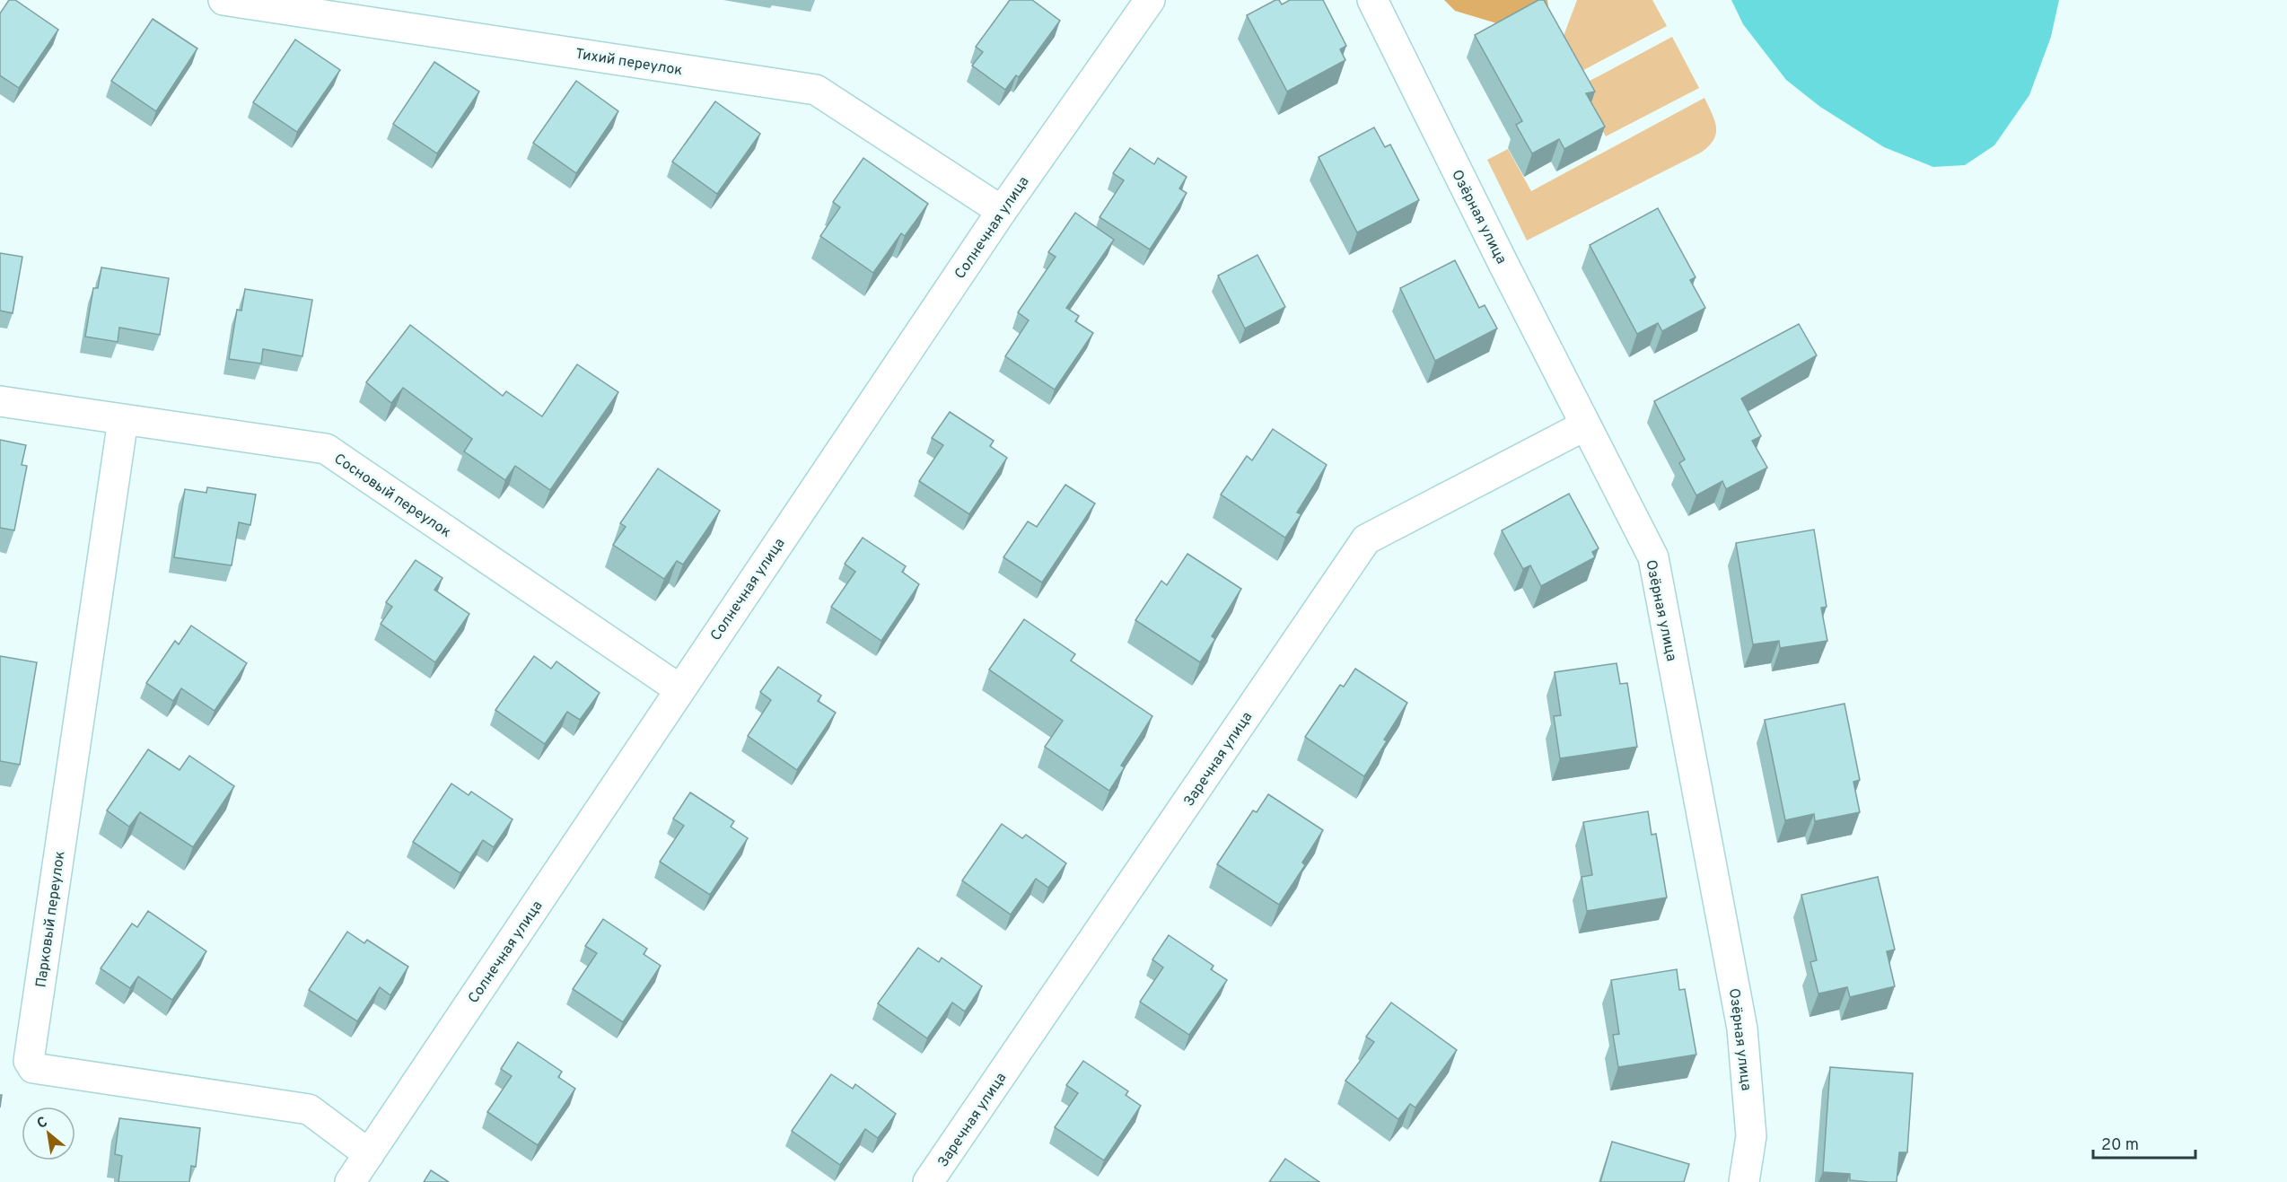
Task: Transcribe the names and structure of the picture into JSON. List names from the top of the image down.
{
  "streets": {
    "street": [
      "Тихий переулок",
      "Озёрная улица",
      "Солнечная улица",
      "Сосновый переулок",
      "Заречная улица",
      "Парковый переулок"
    ]
  },
  "crossings": [
    ["Тихий переулок", "Солнечная улица"],
    ["Озёрная улица", "Заречная улица"],
    ["Солнечная улица", "Сосновый переулок"],
    ["Солнечная улица", "Парковый переулок"],
    ["Сосновый переулок", "Парковый переулок"]
  ],
  "scale_bar": "20 m",
  "north": "top left"
}
